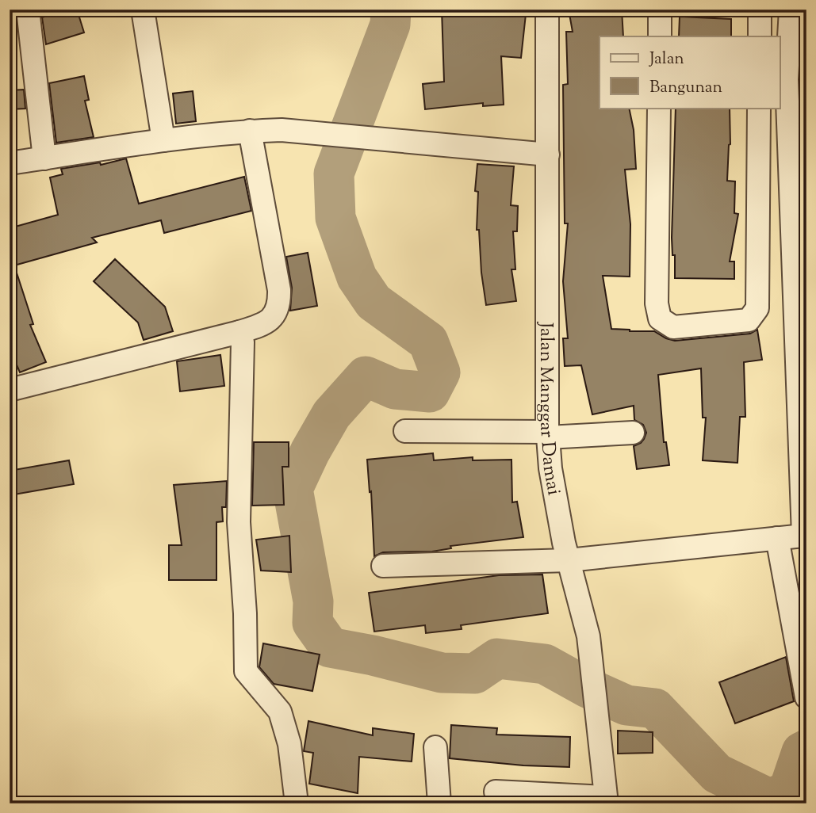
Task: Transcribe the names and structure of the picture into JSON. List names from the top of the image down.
{
  "streets": {
    "street": ["Jalan Manggar Damai"]
  },
  "legend": ["Jalan", "Bangunan"]
}
